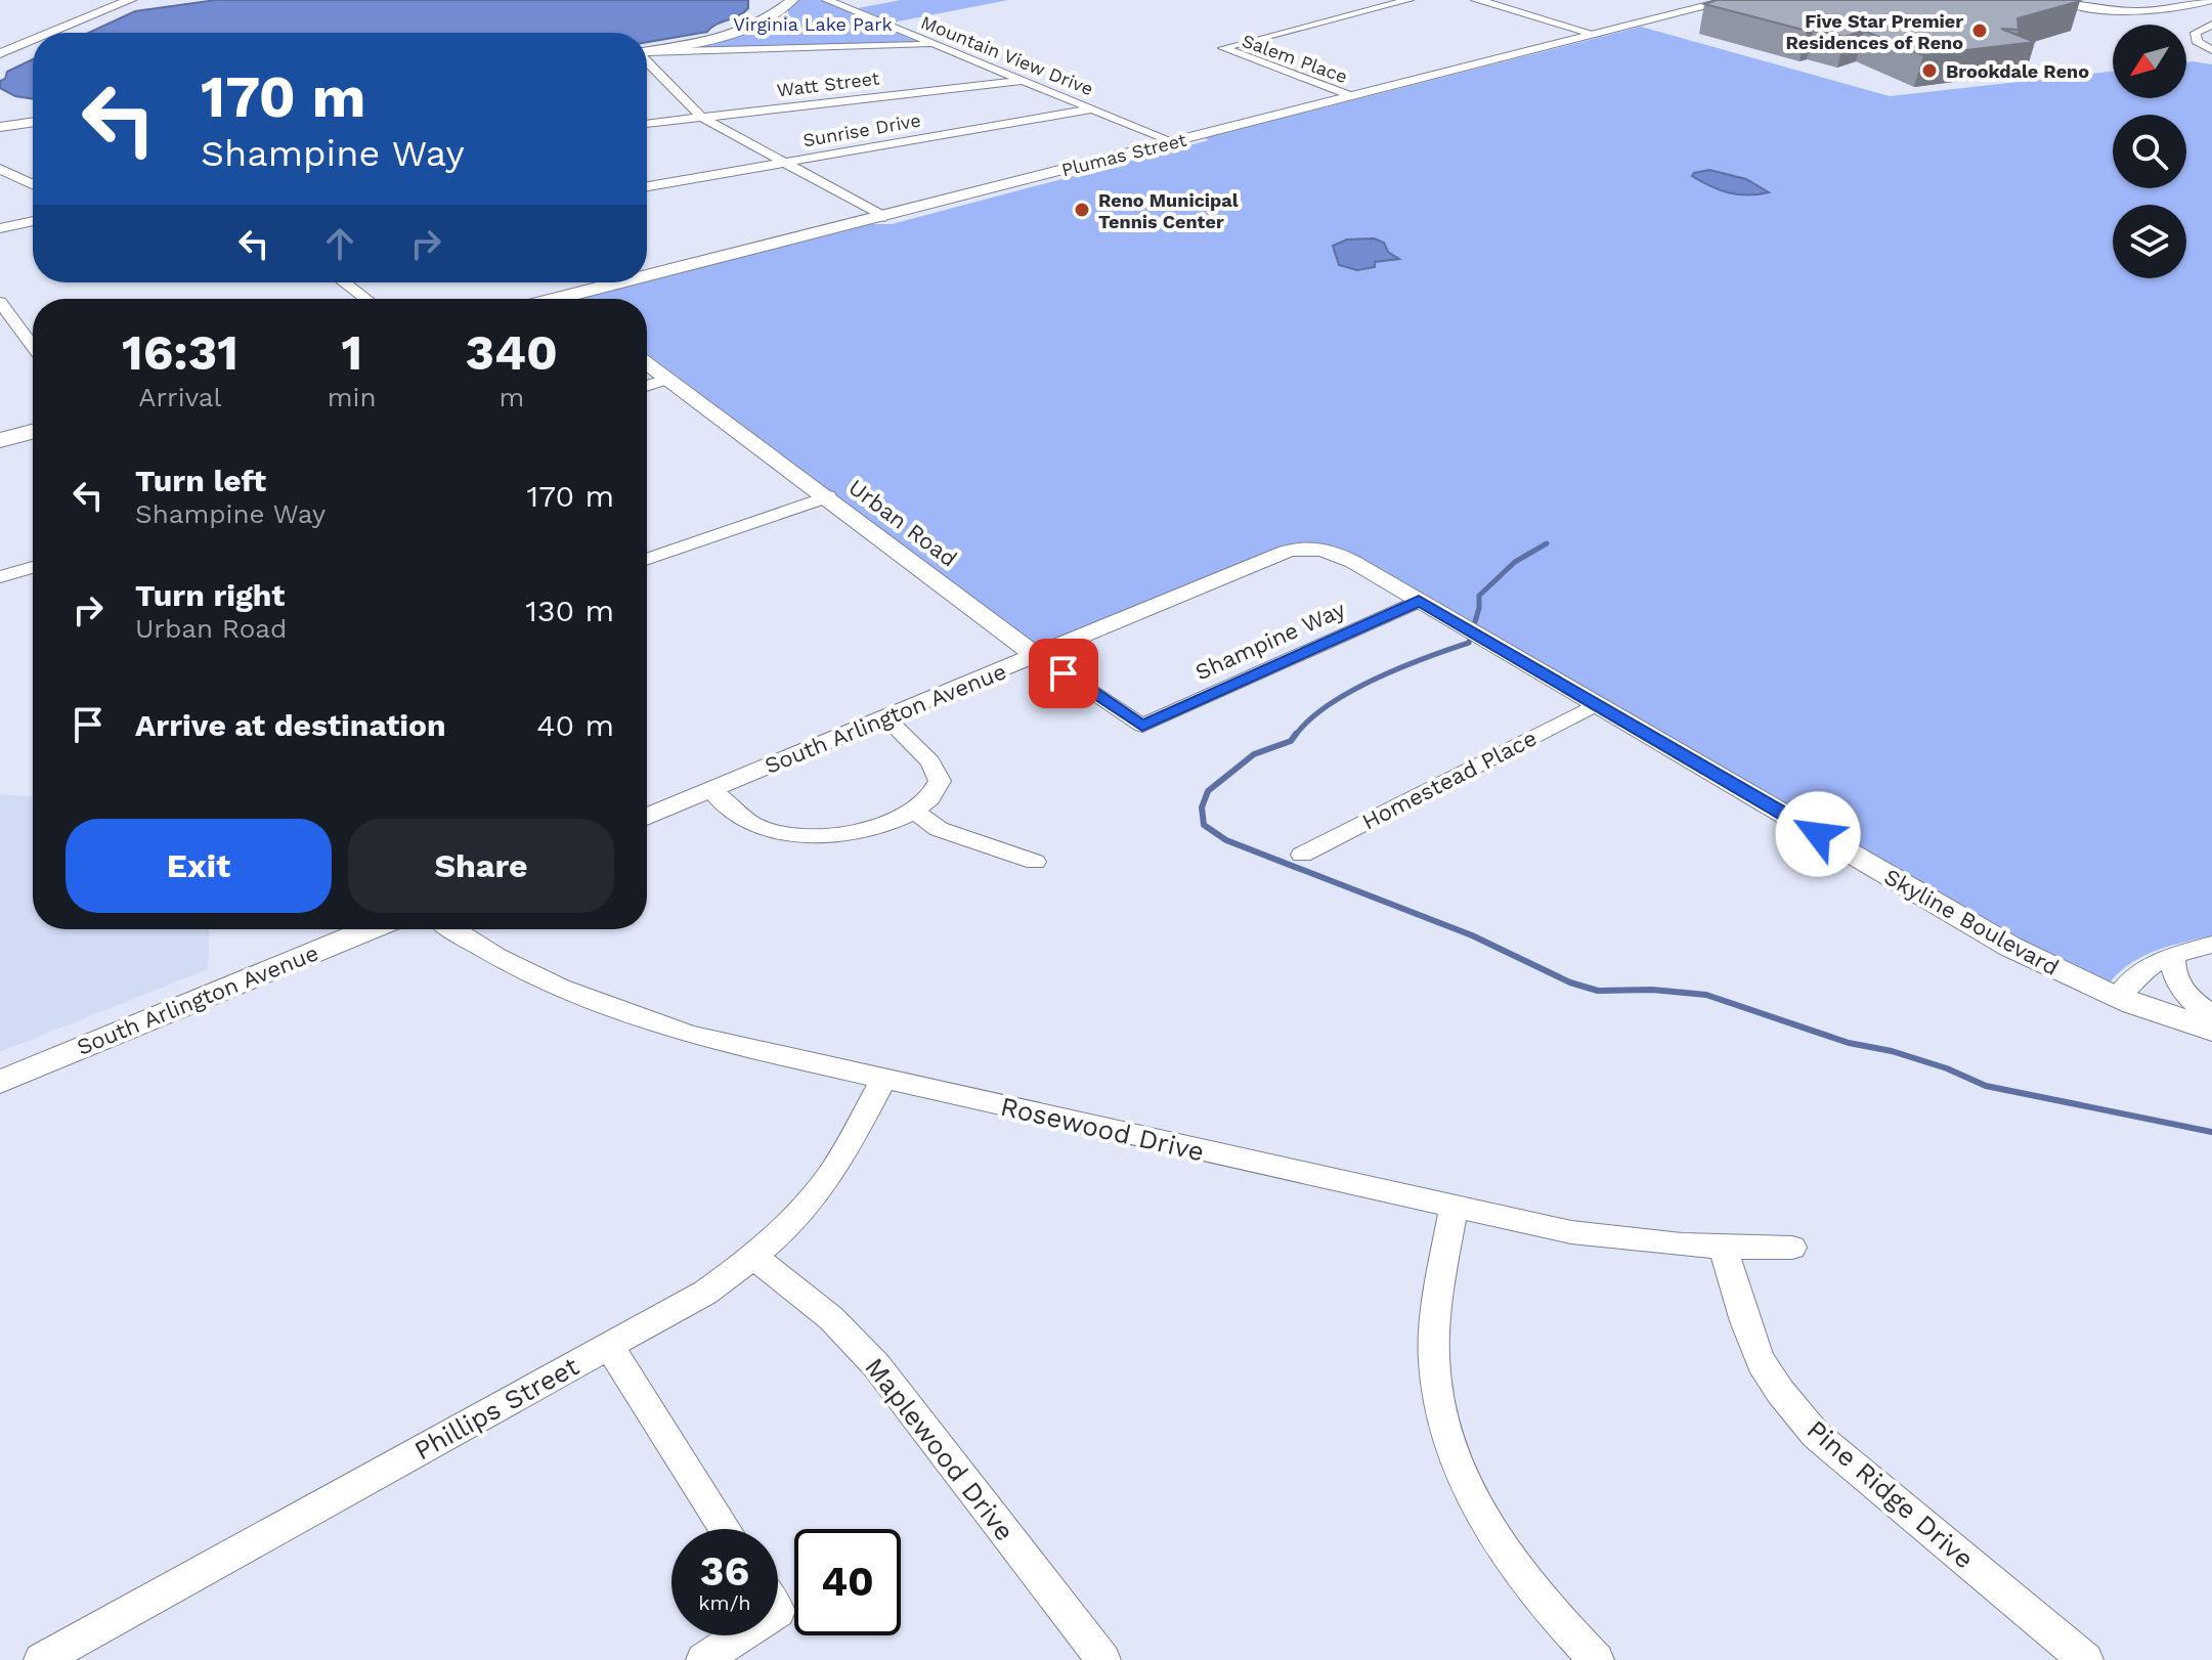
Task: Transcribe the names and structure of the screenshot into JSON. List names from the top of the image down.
{
  "streets": {
    "main road": ["Plumas Street"],
    "street": [
      "Mountain View Drive",
      "Salem Place",
      "Watt Street",
      "Sunrise Drive",
      "Urban Road",
      "Shampine Way",
      "South Arlington Avenue",
      "Homestead Place",
      "Skyline Boulevard",
      "Rosewood Drive",
      "Phillips Street",
      "Maplewood Drive",
      "Pine Ridge Drive"
    ]
  },
  "crossings": [
    ["Mountain View Drive", "Watt Street"],
    ["Mountain View Drive", "Sunrise Drive"],
    ["Mountain View Drive", "Plumas Street"],
    ["Salem Place", "Plumas Street"],
    ["Urban Road", "Shampine Way"],
    ["Urban Road", "South Arlington Avenue"],
    ["Shampine Way", "Skyline Boulevard"],
    ["South Arlington Avenue", "Skyline Boulevard"],
    ["Homestead Place", "Skyline Boulevard"],
    ["Rosewood Drive", "Phillips Street"],
    ["Rosewood Drive", "Pine Ridge Drive"],
    ["Phillips Street", "Maplewood Drive"]
  ],
  "parks": ["Virginia Lake Park"],
  "places": ["Five Star Premier Residences of Reno", "Brookdale Reno", "Reno Municipal Tennis Center"],
  "north": "bottom left",
  "page": {
    "turn": ["170 m", "Shampine Way"],
    "eta": [
      "16:31",
      "Arrival",
      "1",
      "min",
      "340",
      "m"
    ],
    "list": [
      {
        "name": "Turn left",
        "note": "Shampine Way",
        "value": "170 m"
      },
      {
        "name": "Turn right",
        "note": "Urban Road",
        "value": "130 m"
      },
      {
        "name": "Arrive at destination",
        "value": "40 m"
      }
    ],
    "buttons": ["Exit", "Share"],
    "speed": "36 km/h",
    "limit": "40"
  }
}
